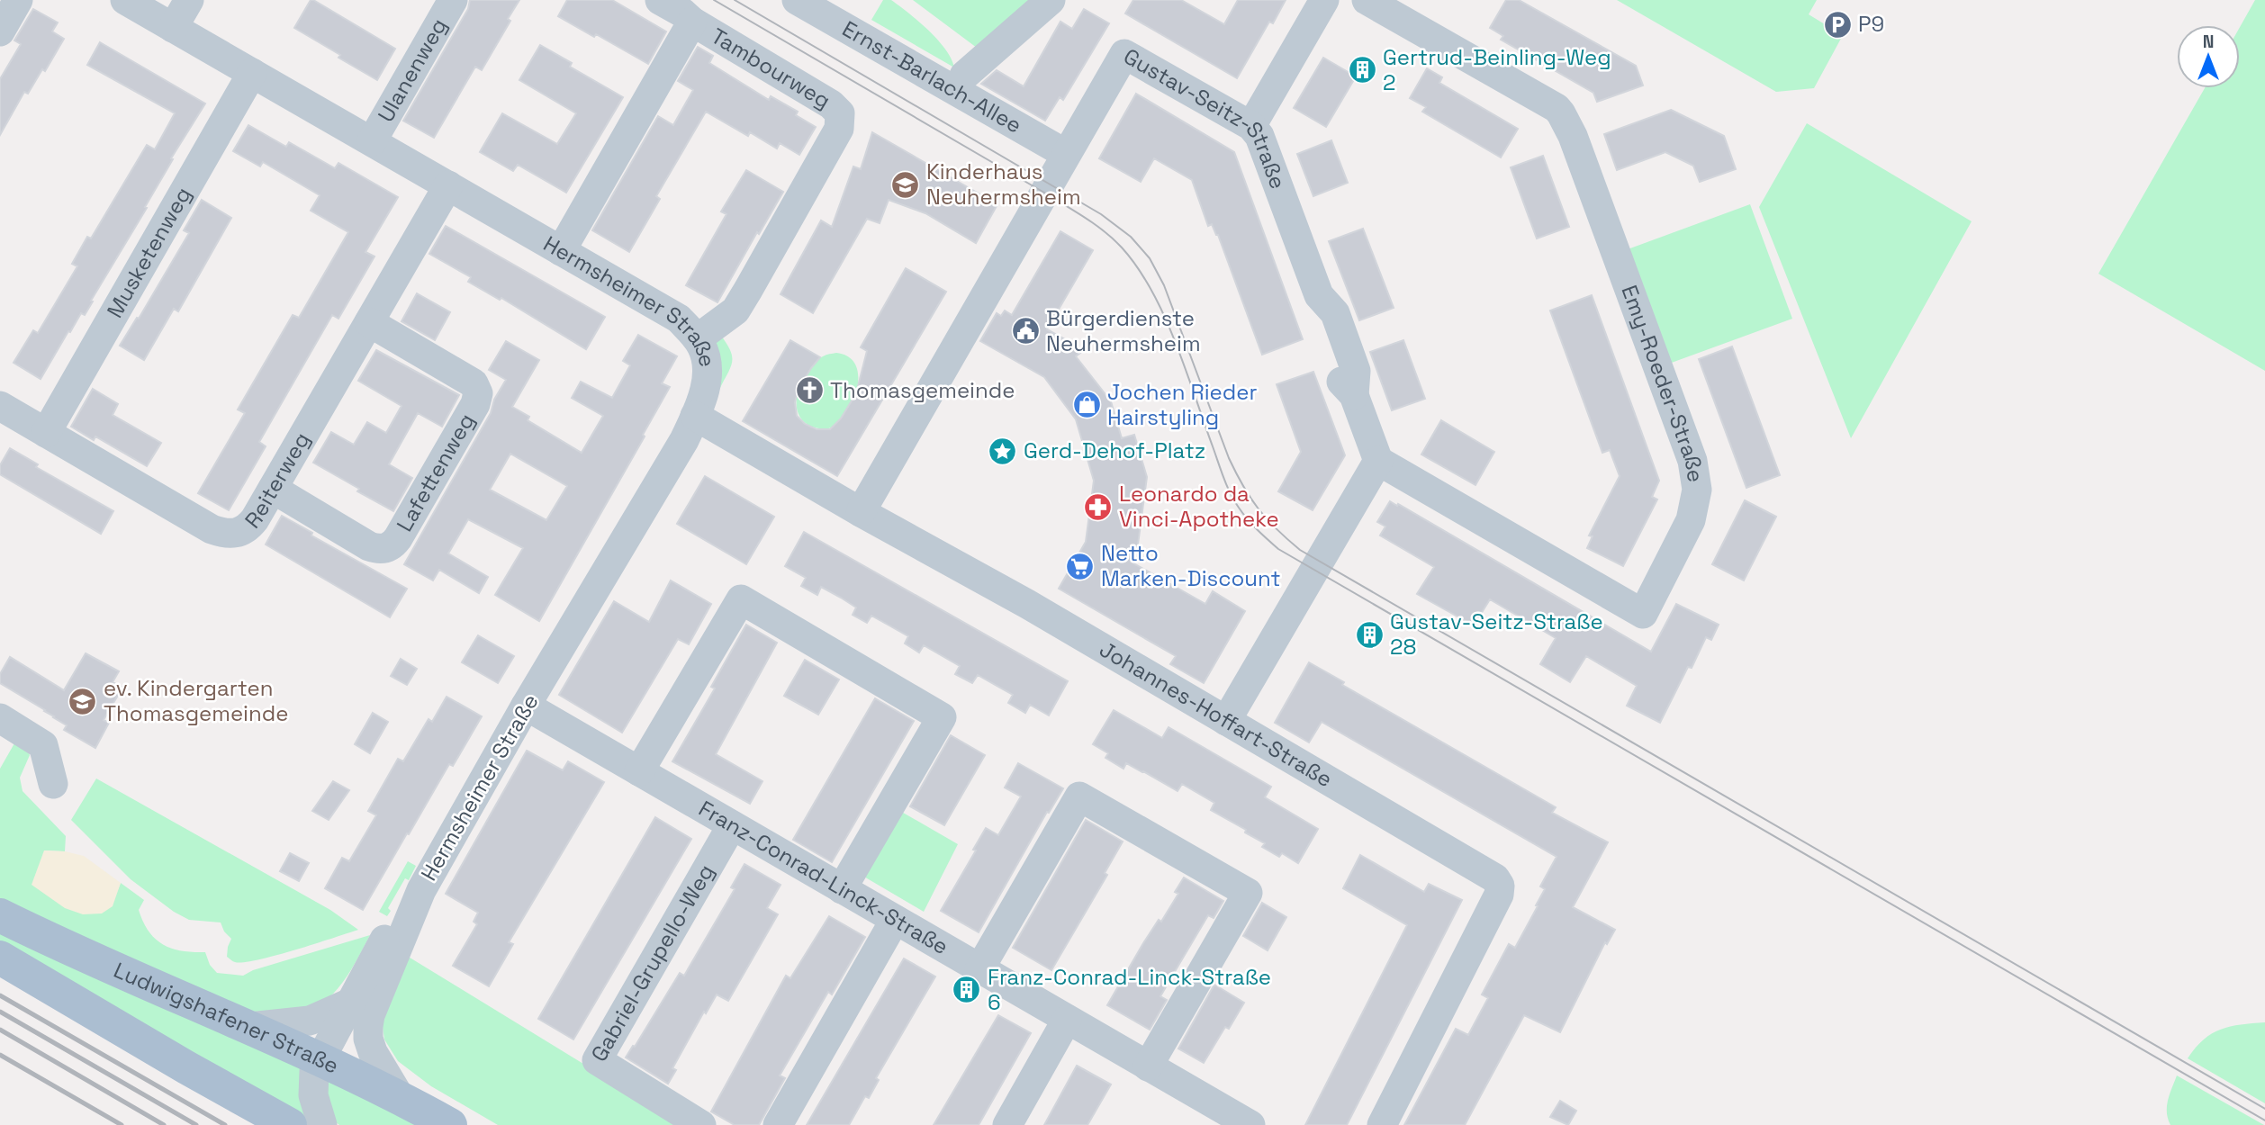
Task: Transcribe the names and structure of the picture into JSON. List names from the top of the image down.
{
  "streets": {
    "main road": ["Ludwigshafener Straße"],
    "street": [
      "Tambourweg",
      "Ulanenweg",
      "Ernst-Barlach-Allee",
      "Gustav-Seitz-Straße",
      "Musketenweg",
      "Hermsheimer Straße",
      "Emy-Roeder-Straße",
      "Lafettenweg",
      "Reiterweg",
      "Johannes-Hoffart-Straße",
      "Franz-Conrad-Linck-Straße",
      "Gabriel-Grupello-Weg"
    ]
  },
  "crossings": [
    ["Tambourweg", "Hermsheimer Straße"],
    ["Ulanenweg", "Hermsheimer Straße"],
    ["Ernst-Barlach-Allee", "Gustav-Seitz-Straße"],
    ["Gustav-Seitz-Straße", "Emy-Roeder-Straße"],
    ["Gustav-Seitz-Straße", "Johannes-Hoffart-Straße"],
    ["Musketenweg", "Hermsheimer Straße"],
    ["Musketenweg", "Reiterweg"],
    ["Hermsheimer Straße", "Reiterweg"],
    ["Hermsheimer Straße", "Johannes-Hoffart-Straße"],
    ["Hermsheimer Straße", "Franz-Conrad-Linck-Straße"],
    ["Hermsheimer Straße", "Ludwigshafener Straße"],
    ["Lafettenweg", "Reiterweg"],
    ["Franz-Conrad-Linck-Straße", "Gabriel-Grupello-Weg"]
  ],
  "places": {
    "parking": ["P9"],
    "building": ["Gertrud-Beinling-Weg 2", "Gustav-Seitz-Straße 28", "Franz-Conrad-Linck-Straße 6"],
    "school or university": ["Kinderhaus Neuhermsheim", "ev. Kindergarten Thomasgemeinde"],
    "public building": ["Bürgerdienste Neuhermsheim"],
    "church": ["Thomasgemeinde"],
    "shop": ["Jochen Rieder Hairstyling"],
    "place": ["Gerd-Dehof-Platz"],
    "pharmacy": ["Leonardo da Vinci-Apotheke"],
    "supermarket": ["Netto Marken-Discount"]
  },
  "north": "top"
}
